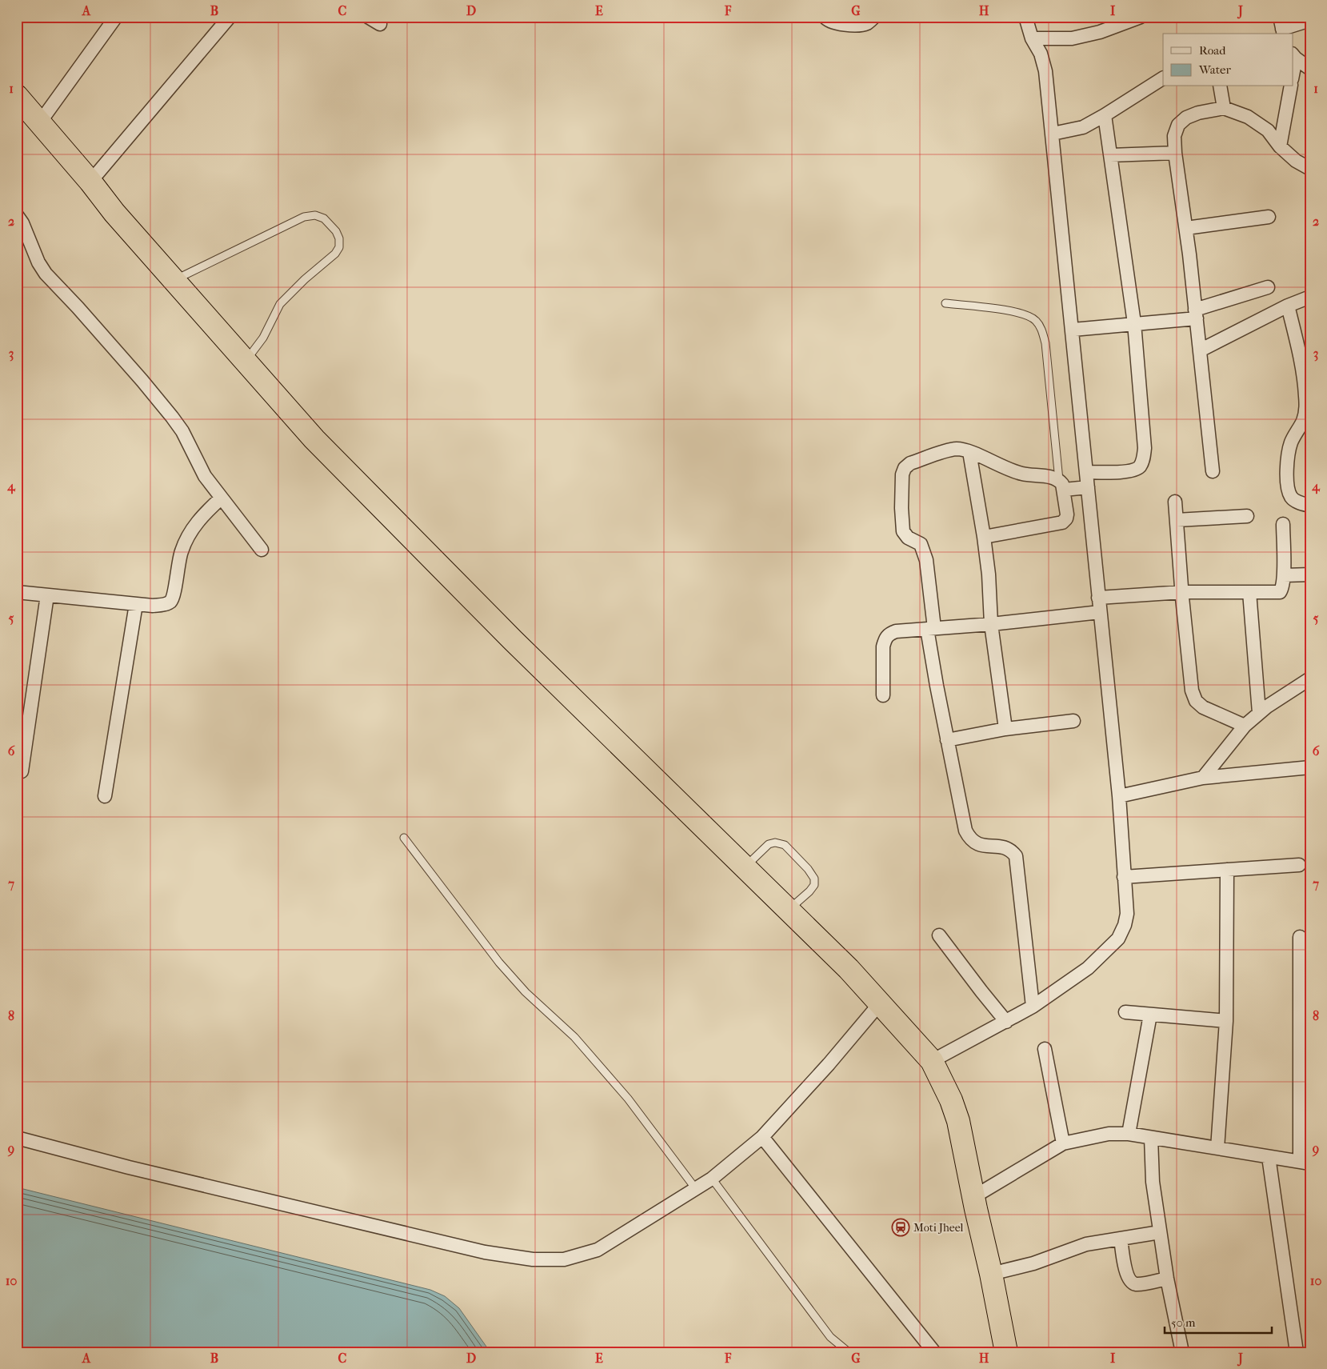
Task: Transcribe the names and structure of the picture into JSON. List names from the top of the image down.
{
  "places": {
    "station": ["Moti Jheel"]
  },
  "legend": ["Road", "Water"],
  "scale_bar": "50 m",
  "grid": {
    "columns": [
      "A",
      "B",
      "C",
      "D",
      "E",
      "F",
      "G",
      "H",
      "I",
      "J"
    ],
    "rows": [
      "1",
      "2",
      "3",
      "4",
      "5",
      "6",
      "7",
      "8",
      "9",
      "10"
    ]
  }
}
